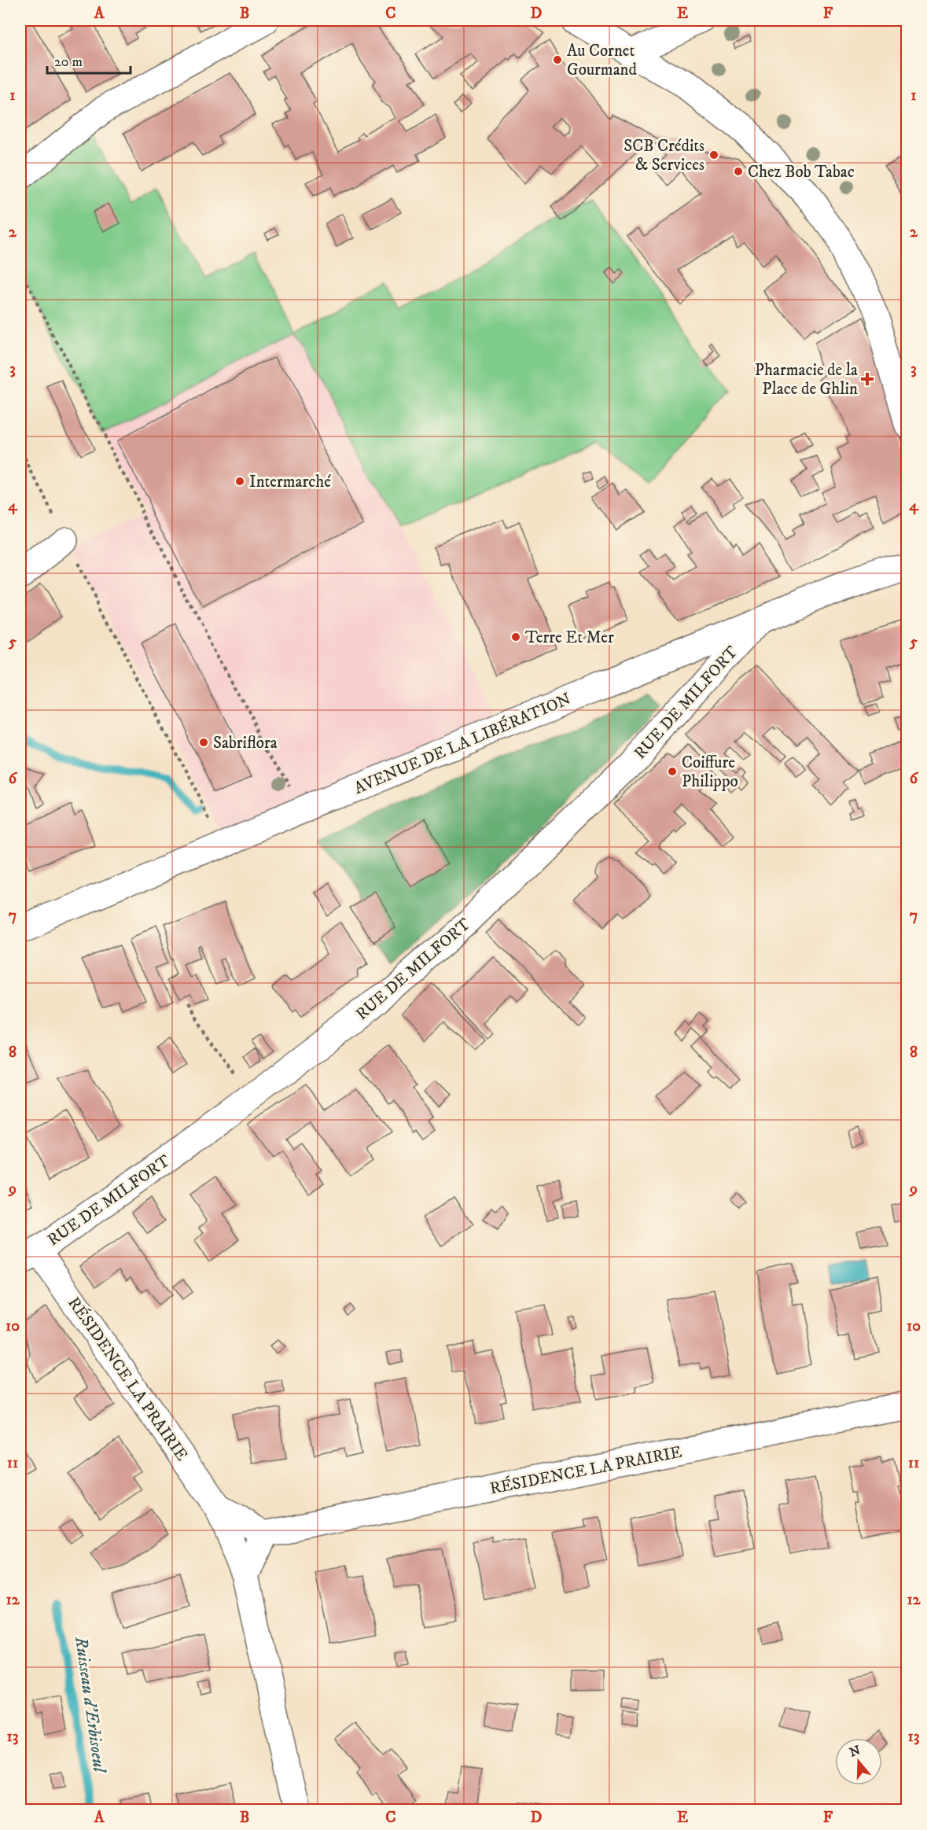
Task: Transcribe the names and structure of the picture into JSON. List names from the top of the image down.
{
  "streets": {
    "street": ["RUE DE MILFORT", "AVENUE DE LA LIBÉRATION", "RÉSIDENCE LA PRAIRIE"]
  },
  "crossings": [
    ["RUE DE MILFORT", "AVENUE DE LA LIBÉRATION"],
    ["RUE DE MILFORT", "RÉSIDENCE LA PRAIRIE"]
  ],
  "water": ["Ruisseau d'Erbisoeul"],
  "places": {
    "other": [
      "Au Cornet Gourmand",
      "SCB Crédits & Services",
      "Chez Bob Tabac",
      "Intermarché",
      "Terre Et Mer",
      "Sabriflora",
      "Coiffure Philippo"
    ],
    "health": ["Pharmacie de la Place de Ghlin"]
  },
  "scale_bar": "20 m",
  "north": "top",
  "grid": {
    "columns": [
      "A",
      "B",
      "C",
      "D",
      "E",
      "F"
    ],
    "rows": [
      "1",
      "2",
      "3",
      "4",
      "5",
      "6",
      "7",
      "8",
      "9",
      "10",
      "11",
      "12",
      "13"
    ]
  }
}
